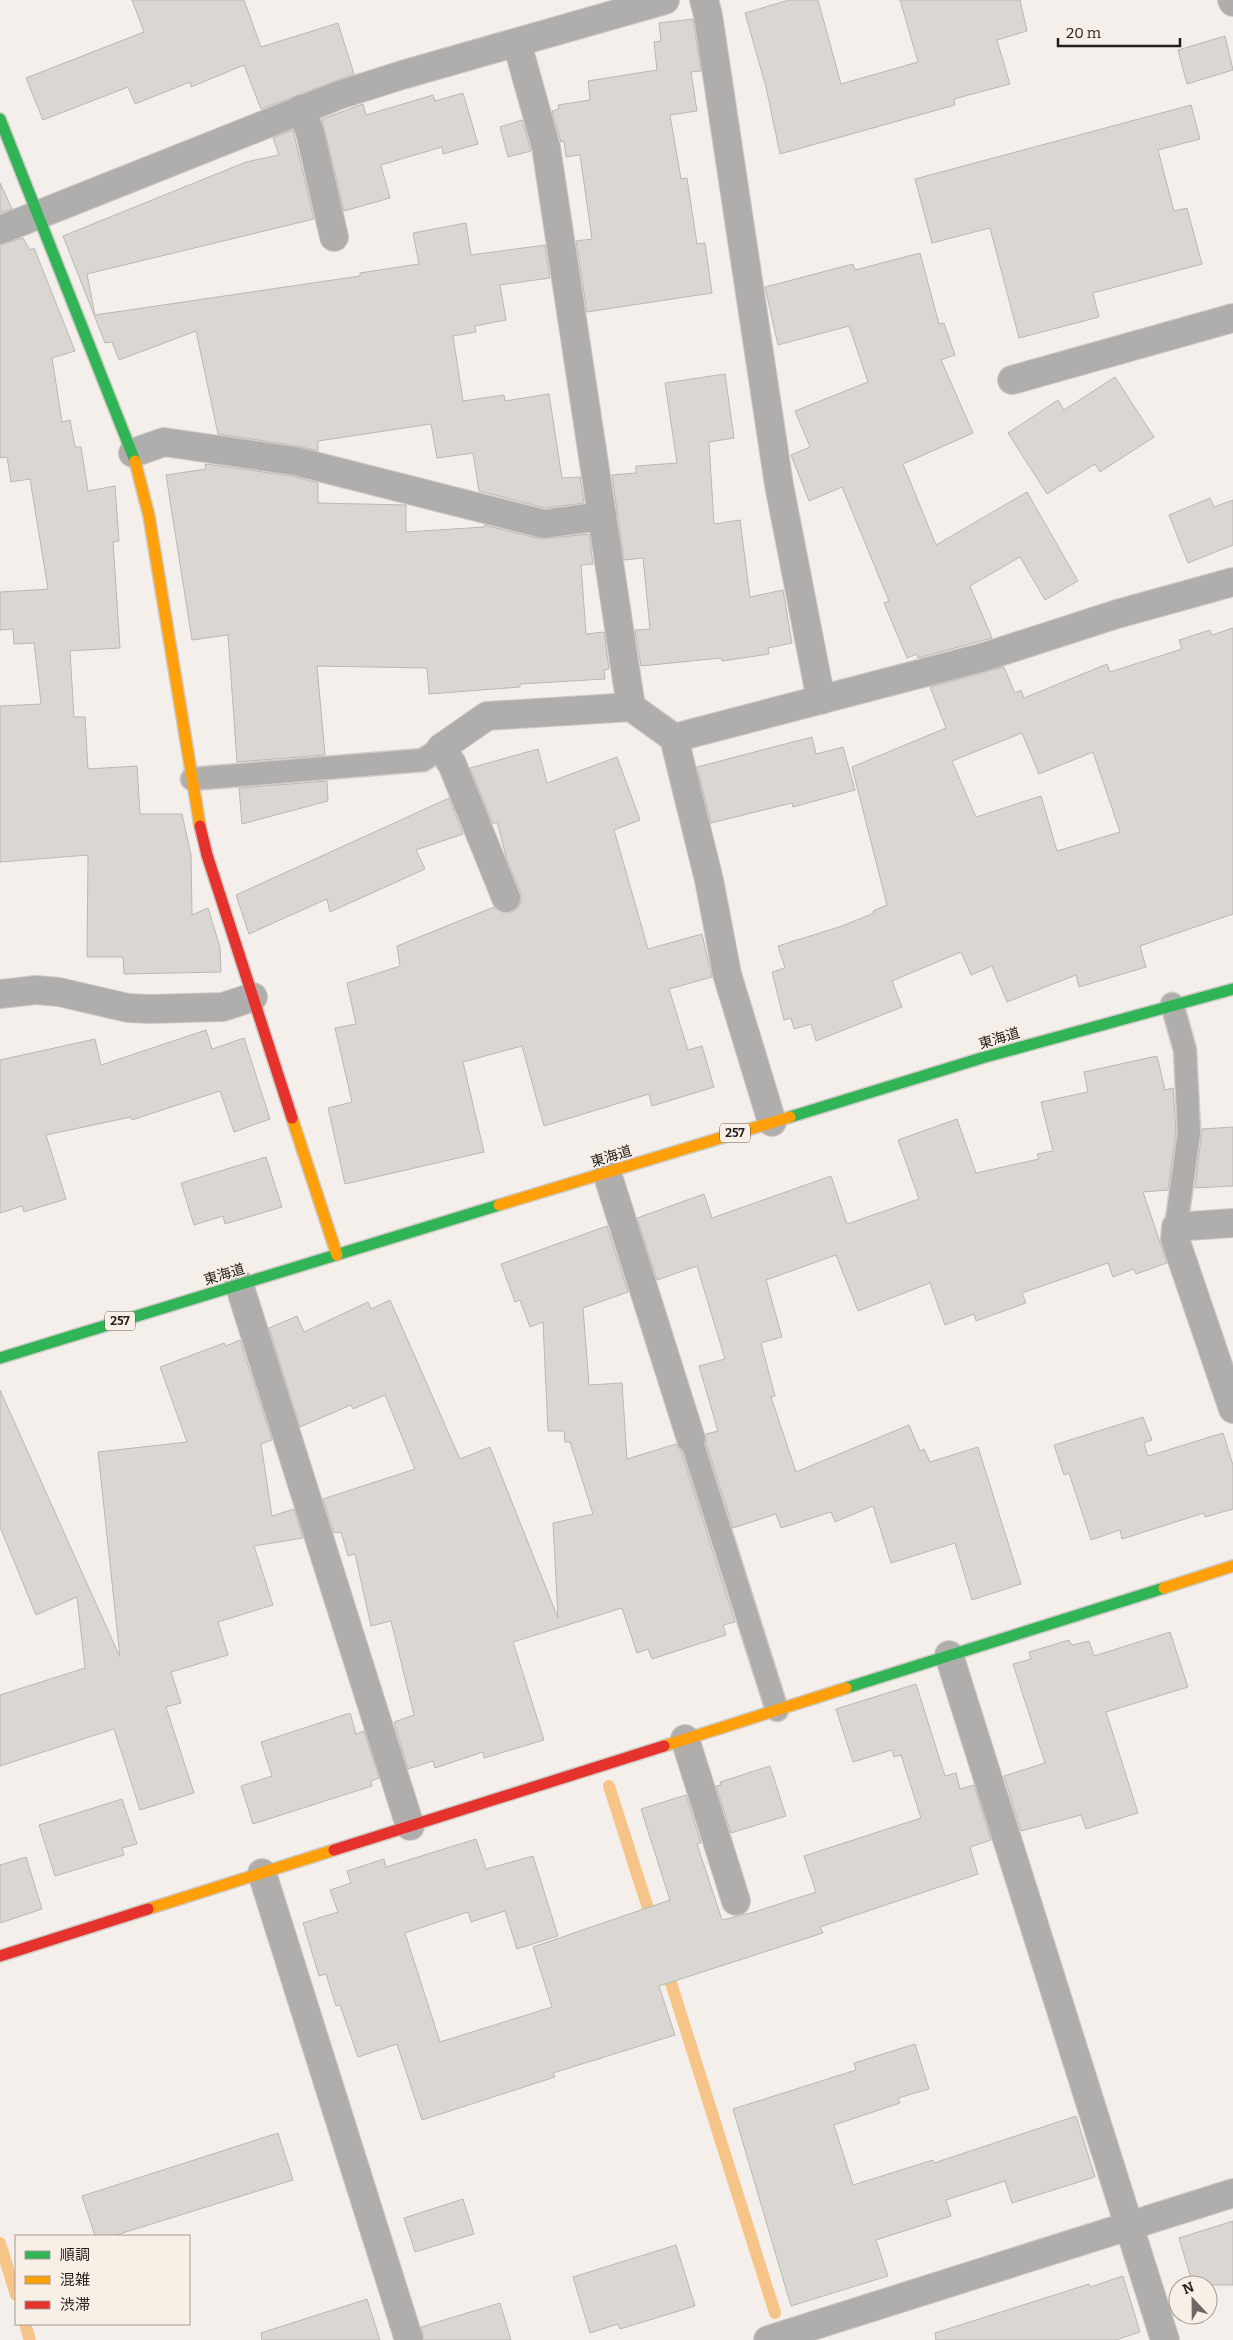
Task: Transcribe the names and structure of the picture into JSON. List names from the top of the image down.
{
  "streets": {
    "main road": ["東海道", "257"]
  },
  "legend": ["順調", "混雑", "渋滞"],
  "scale_bar": "20 m",
  "north": "top"
}
